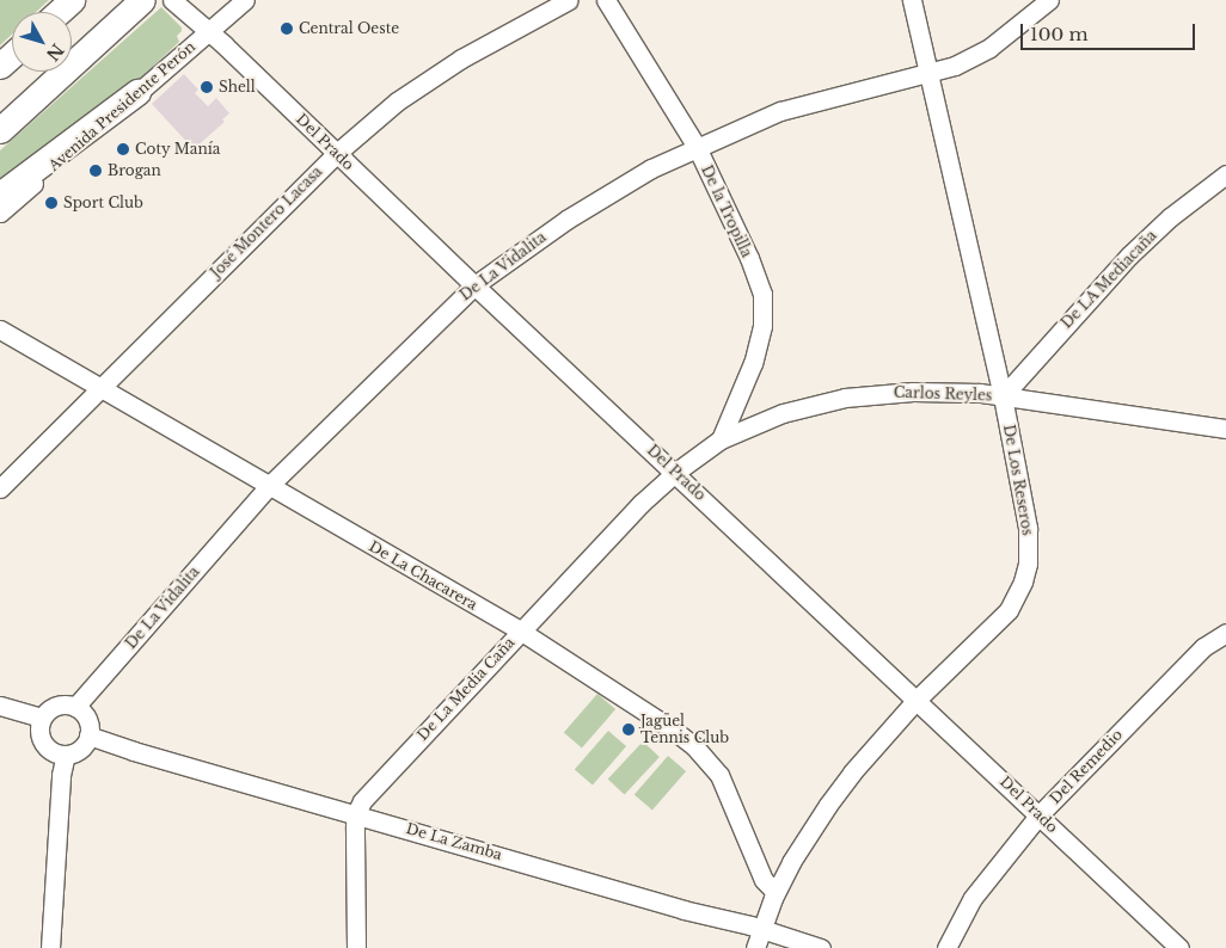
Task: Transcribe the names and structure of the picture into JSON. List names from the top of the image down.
{
  "streets": {
    "street": [
      "Avenida Presidente Perón",
      "Del Prado",
      "De la Tropilla",
      "José Montero Lacasa",
      "De La Vidalita",
      "De LA Mediacaña",
      "Carlos Reyles",
      "De Los Reseros",
      "De La Chacarera",
      "De La Media Caña",
      "Del Remedio",
      "De La Zamba"
    ]
  },
  "crossings": [
    ["Avenida Presidente Perón", "Del Prado"],
    ["Del Prado", "José Montero Lacasa"],
    ["Del Prado", "De La Vidalita"],
    ["Del Prado", "Carlos Reyles"],
    ["Del Prado", "De Los Reseros"],
    ["Del Prado", "De La Media Caña"],
    ["Del Prado", "Del Remedio"],
    ["De la Tropilla", "De La Vidalita"],
    ["De la Tropilla", "Carlos Reyles"],
    ["José Montero Lacasa", "De La Chacarera"],
    ["De La Vidalita", "De Los Reseros"],
    ["De La Vidalita", "De La Chacarera"],
    ["De La Vidalita", "De La Zamba"],
    ["De LA Mediacaña", "Carlos Reyles"],
    ["De LA Mediacaña", "De Los Reseros"],
    ["Carlos Reyles", "De Los Reseros"],
    ["Carlos Reyles", "De La Media Caña"],
    ["De Los Reseros", "De La Chacarera"],
    ["De Los Reseros", "De La Zamba"],
    ["De La Chacarera", "De La Media Caña"],
    ["De La Media Caña", "De La Zamba"]
  ],
  "places": [
    "Central Oeste",
    "Shell",
    "Coty Manía",
    "Brogan",
    "Sport Club",
    "Jagüel Tennis Club"
  ],
  "scale_bar": "100 m",
  "north": "bottom right"
}
